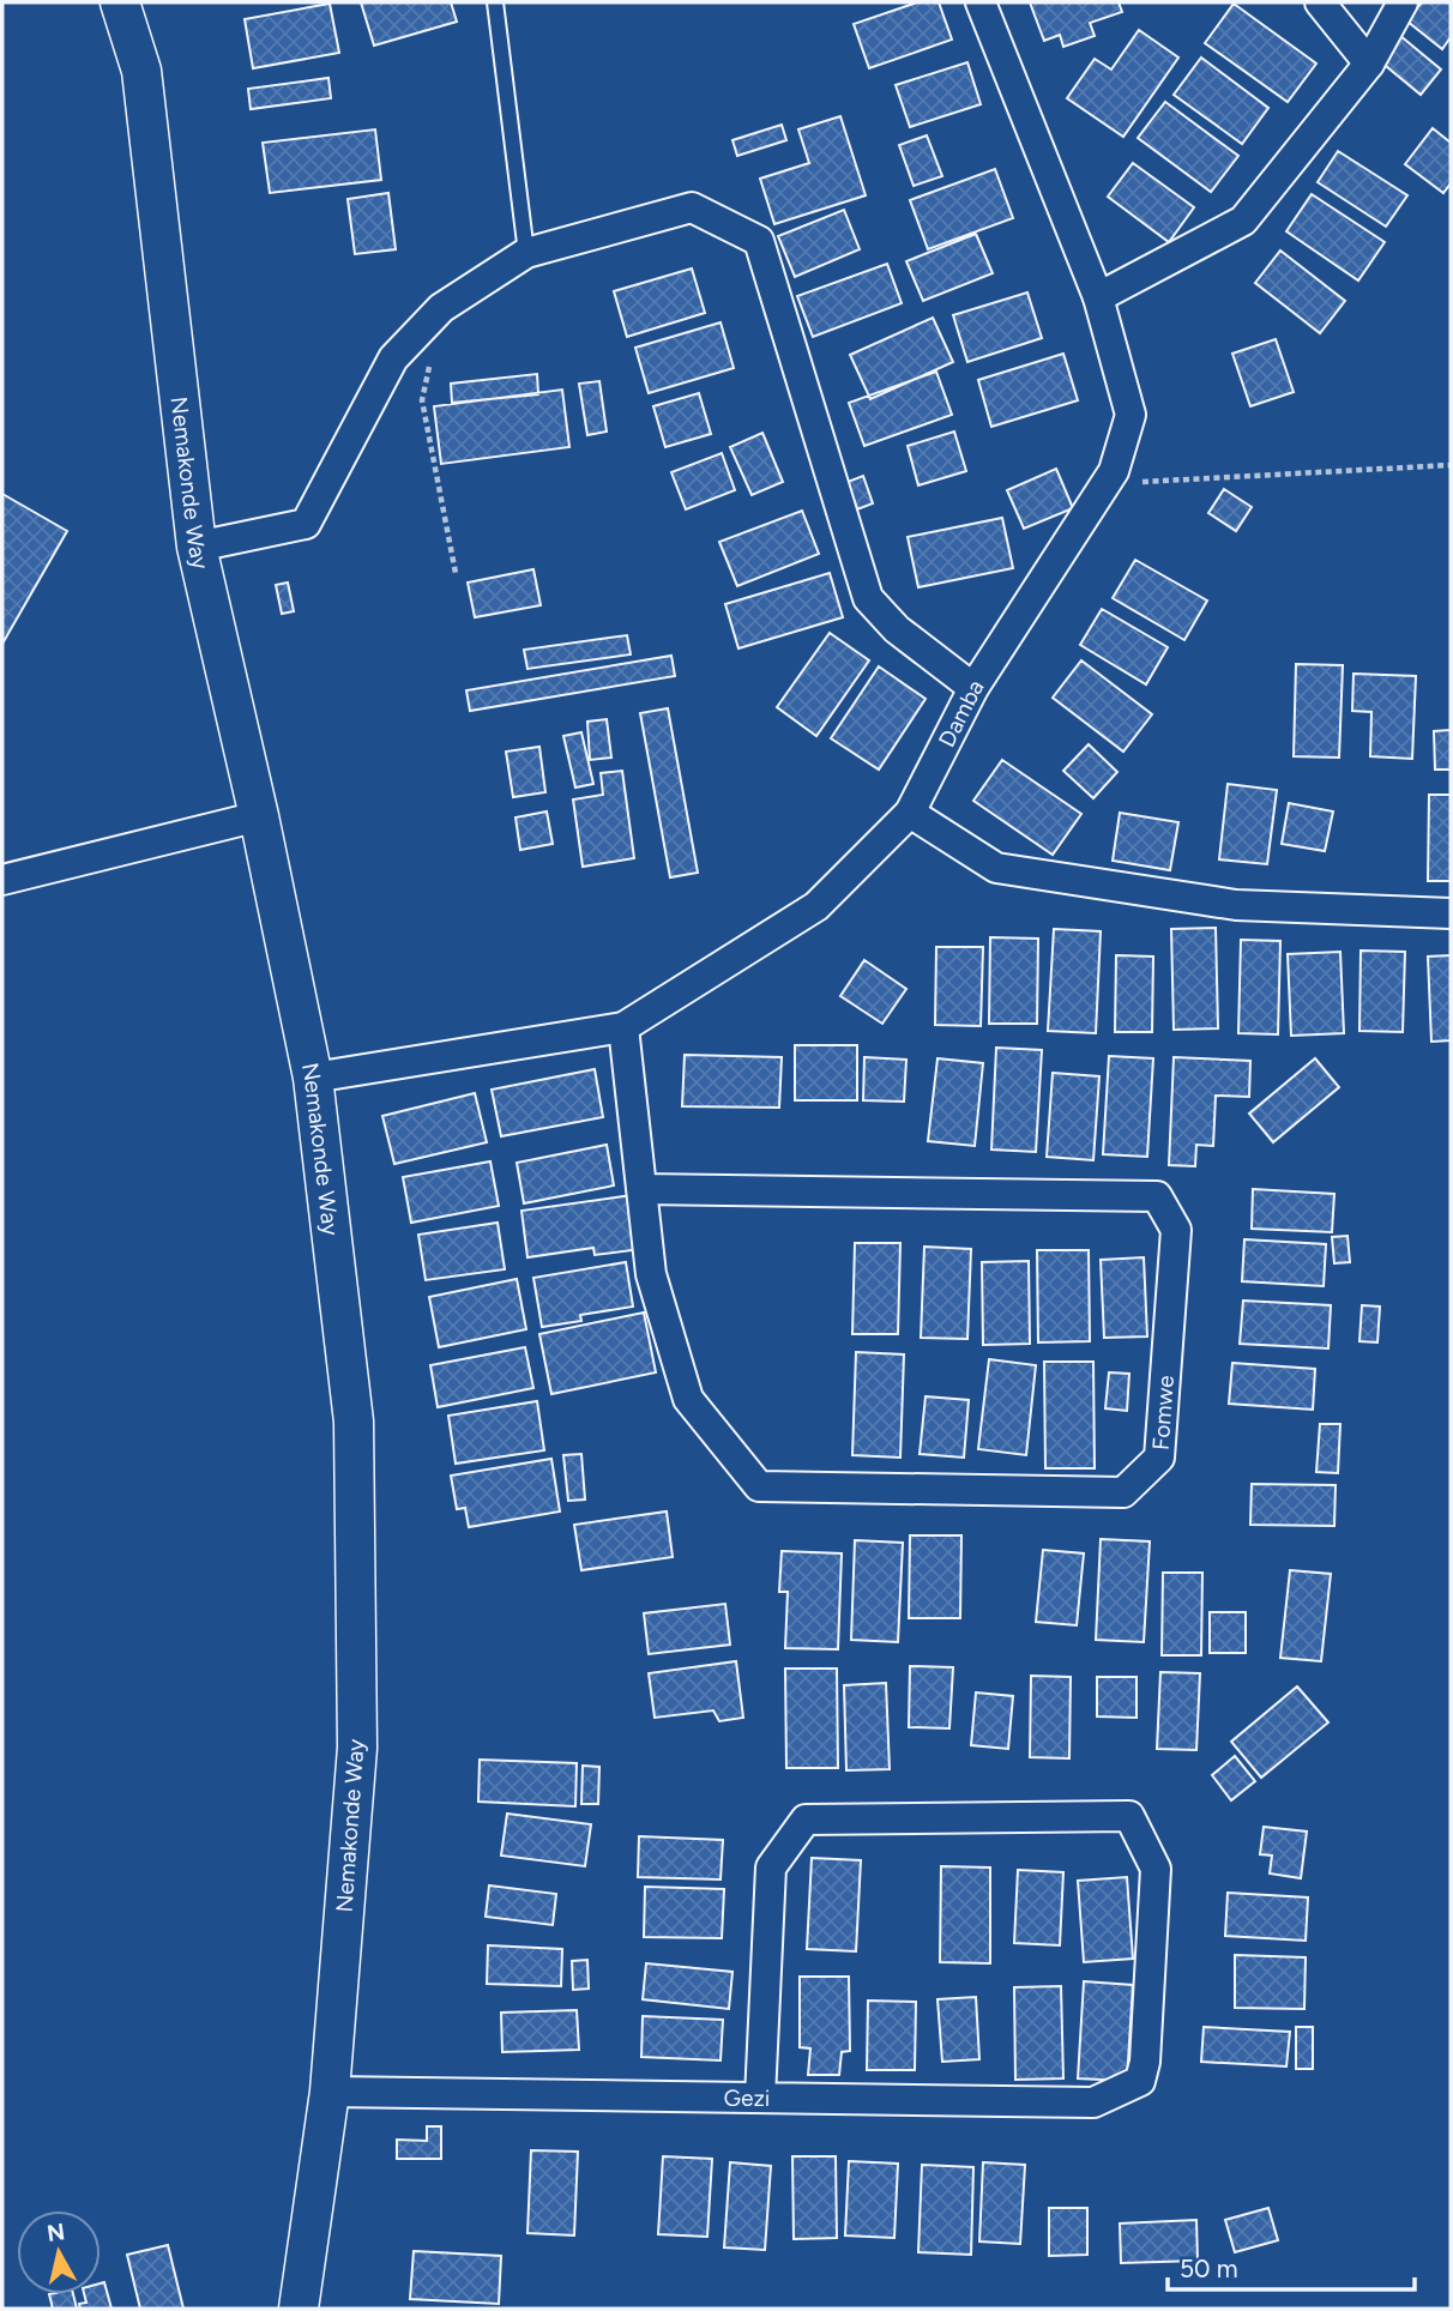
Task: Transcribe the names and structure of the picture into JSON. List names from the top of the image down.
{
  "streets": {
    "street": [
      "Nemakonde Way",
      "Damba",
      "Fomwe",
      "Gezi"
    ]
  },
  "crossings": [
    ["Nemakonde Way", "Damba"],
    ["Nemakonde Way", "Gezi"],
    ["Damba", "Fomwe"]
  ],
  "scale_bar": "50 m",
  "north": "top"
}
